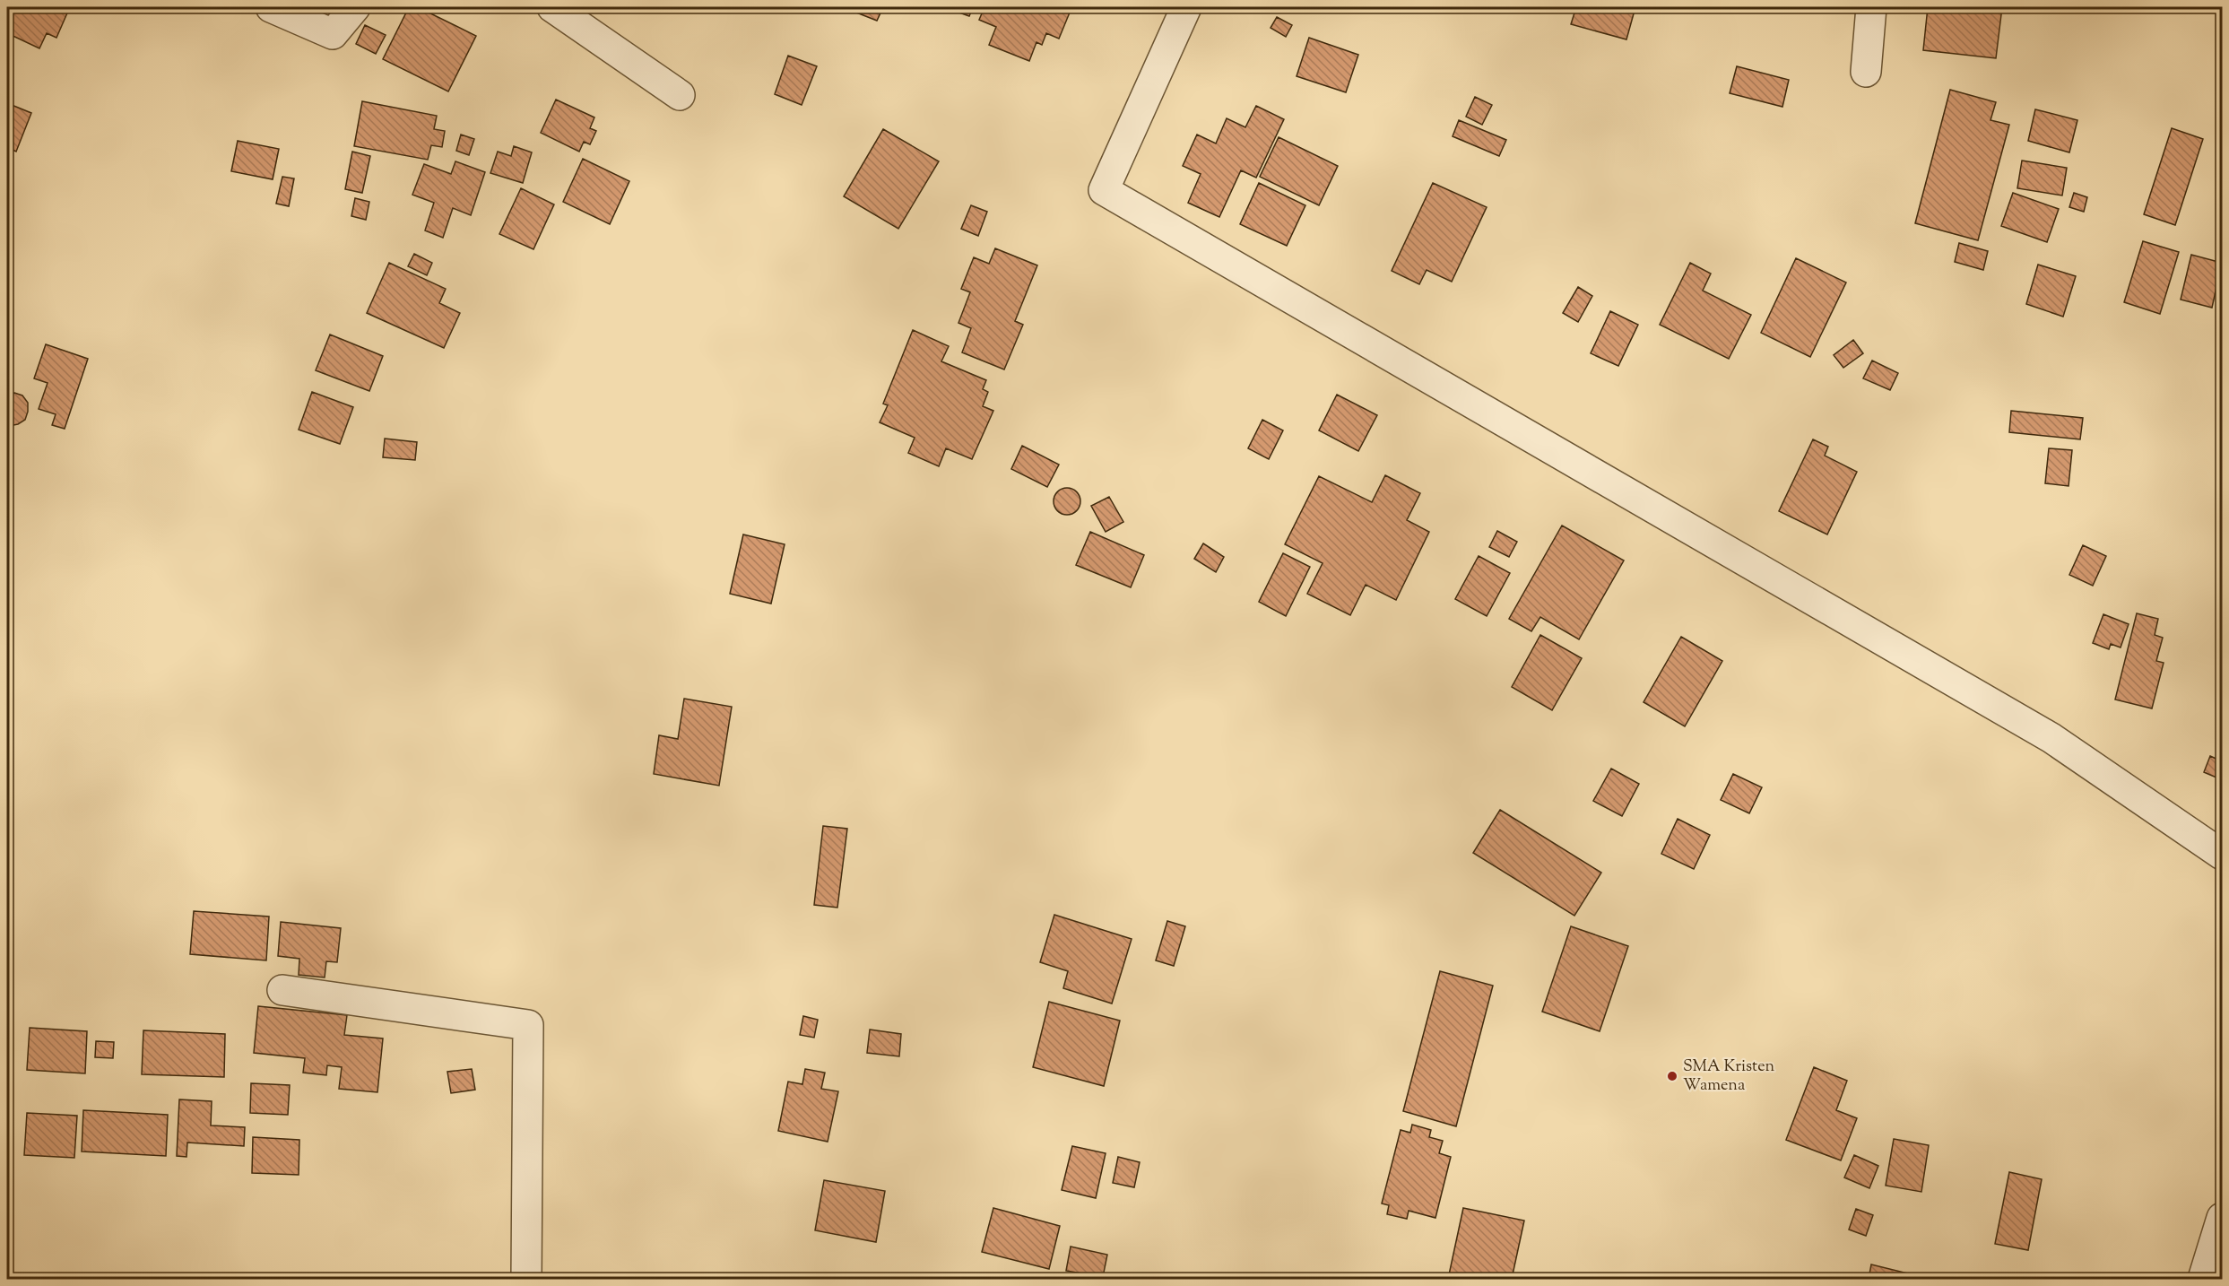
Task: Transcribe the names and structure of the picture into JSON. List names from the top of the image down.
{
  "places": ["SMA Kristen Wamena"]
}
